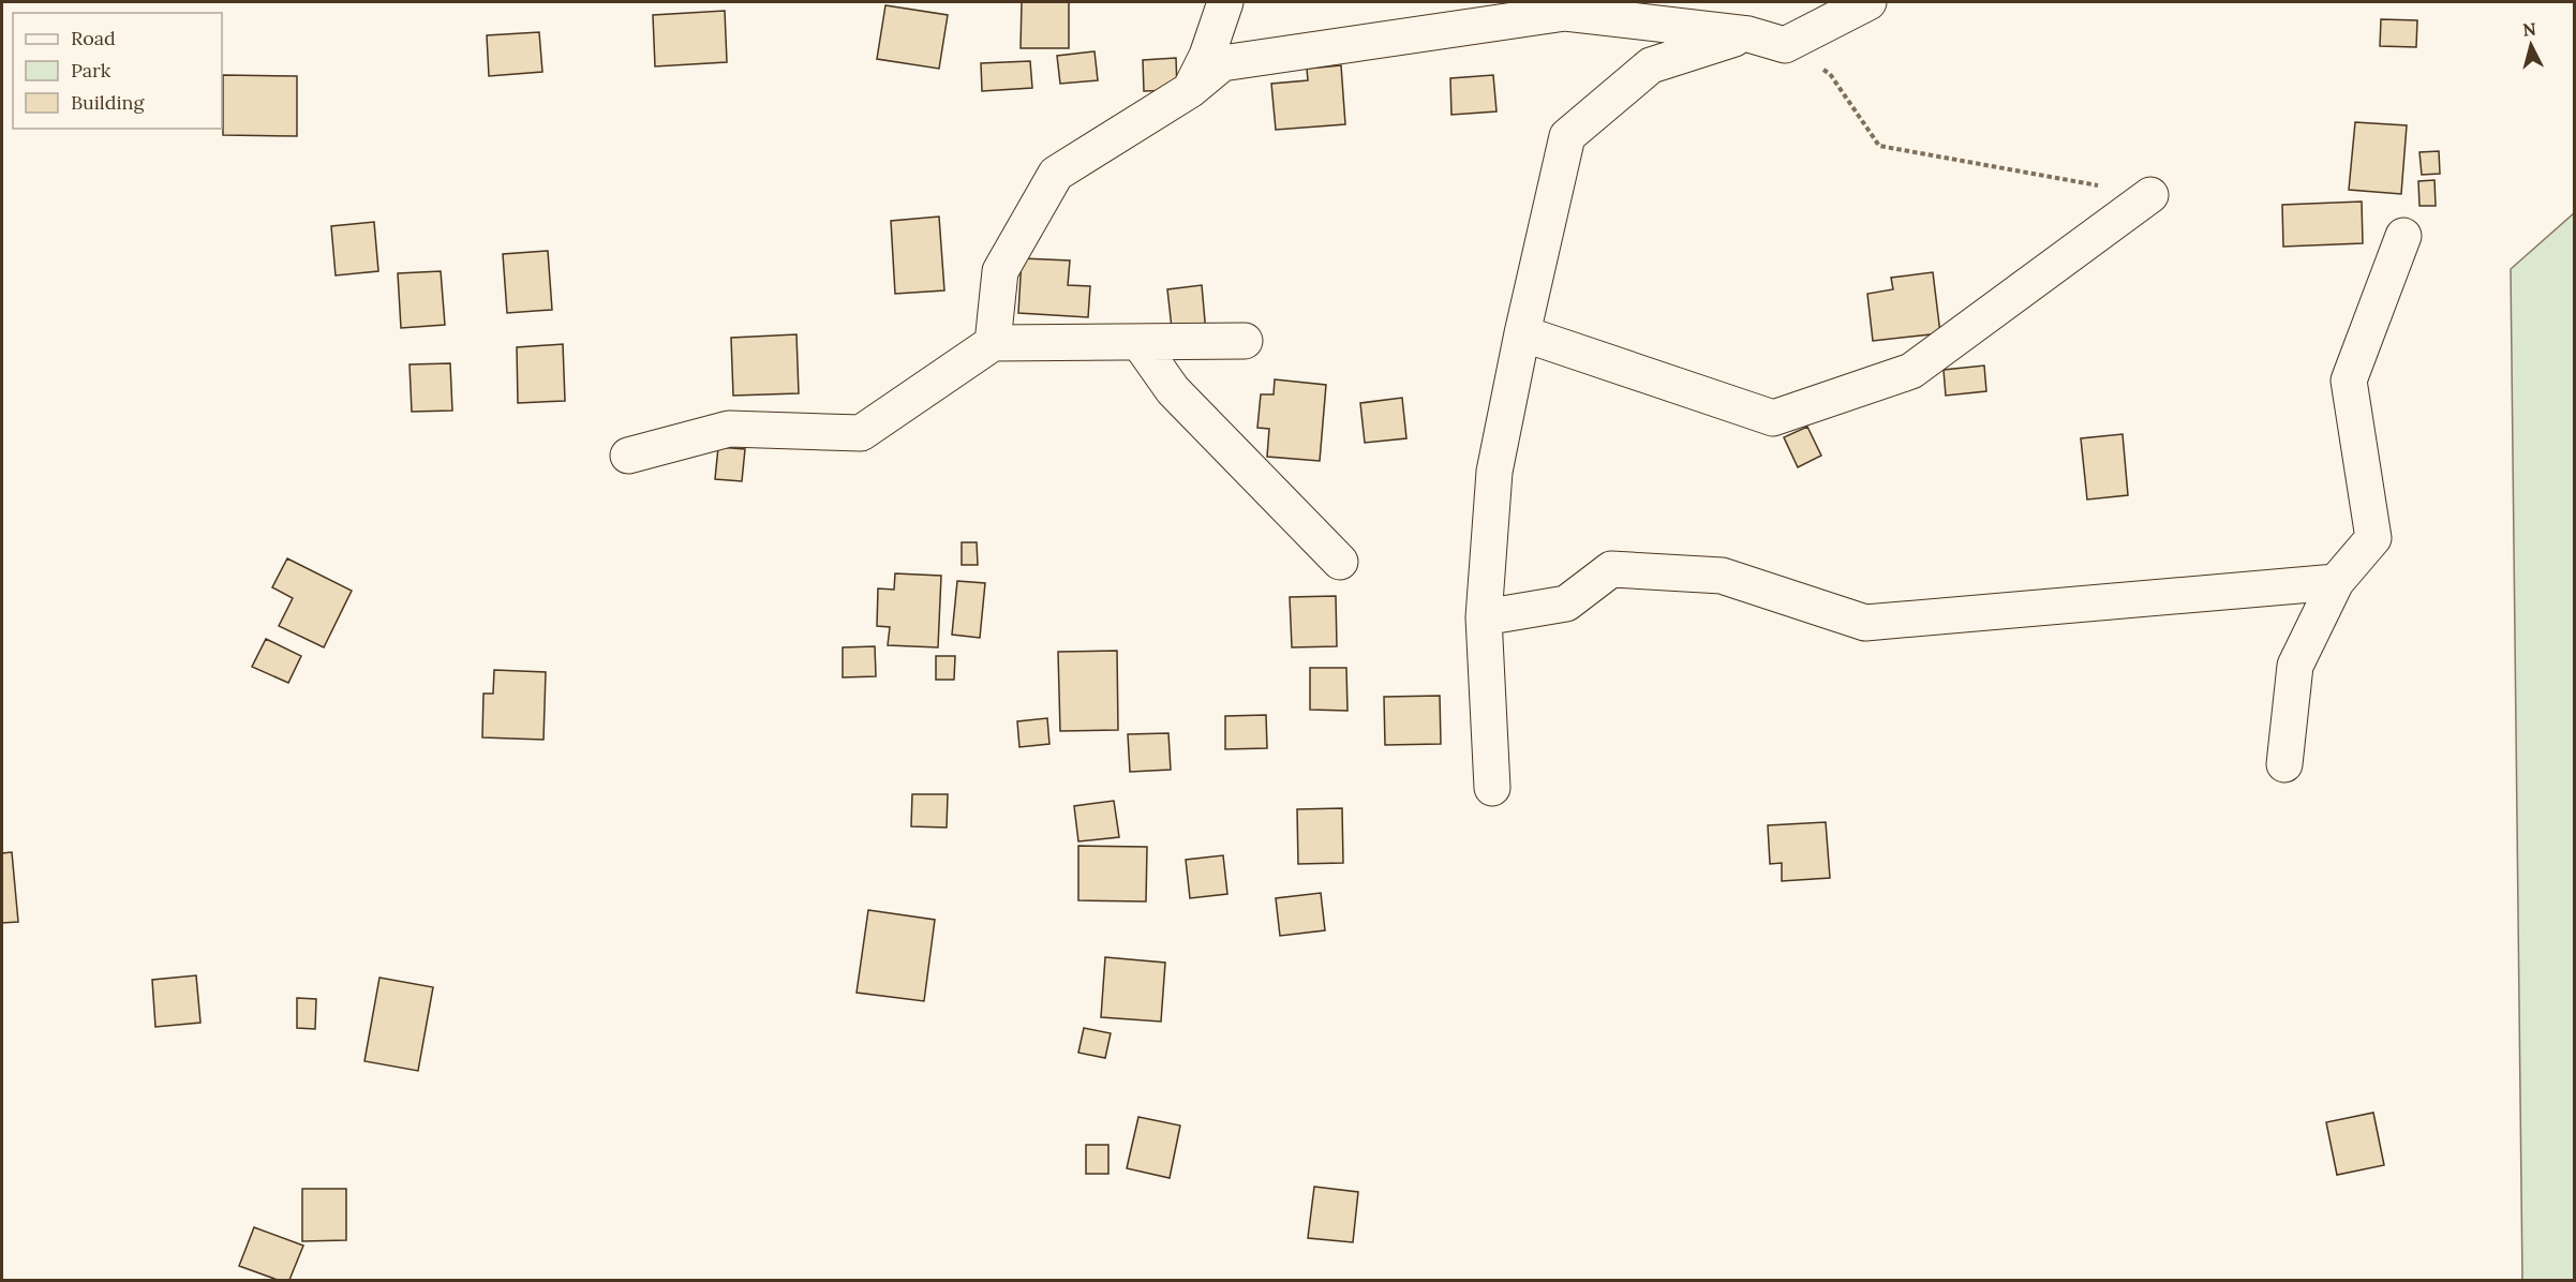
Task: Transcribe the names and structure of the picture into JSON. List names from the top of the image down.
{
  "legend": ["Road", "Park", "Building"],
  "north": "top"
}
